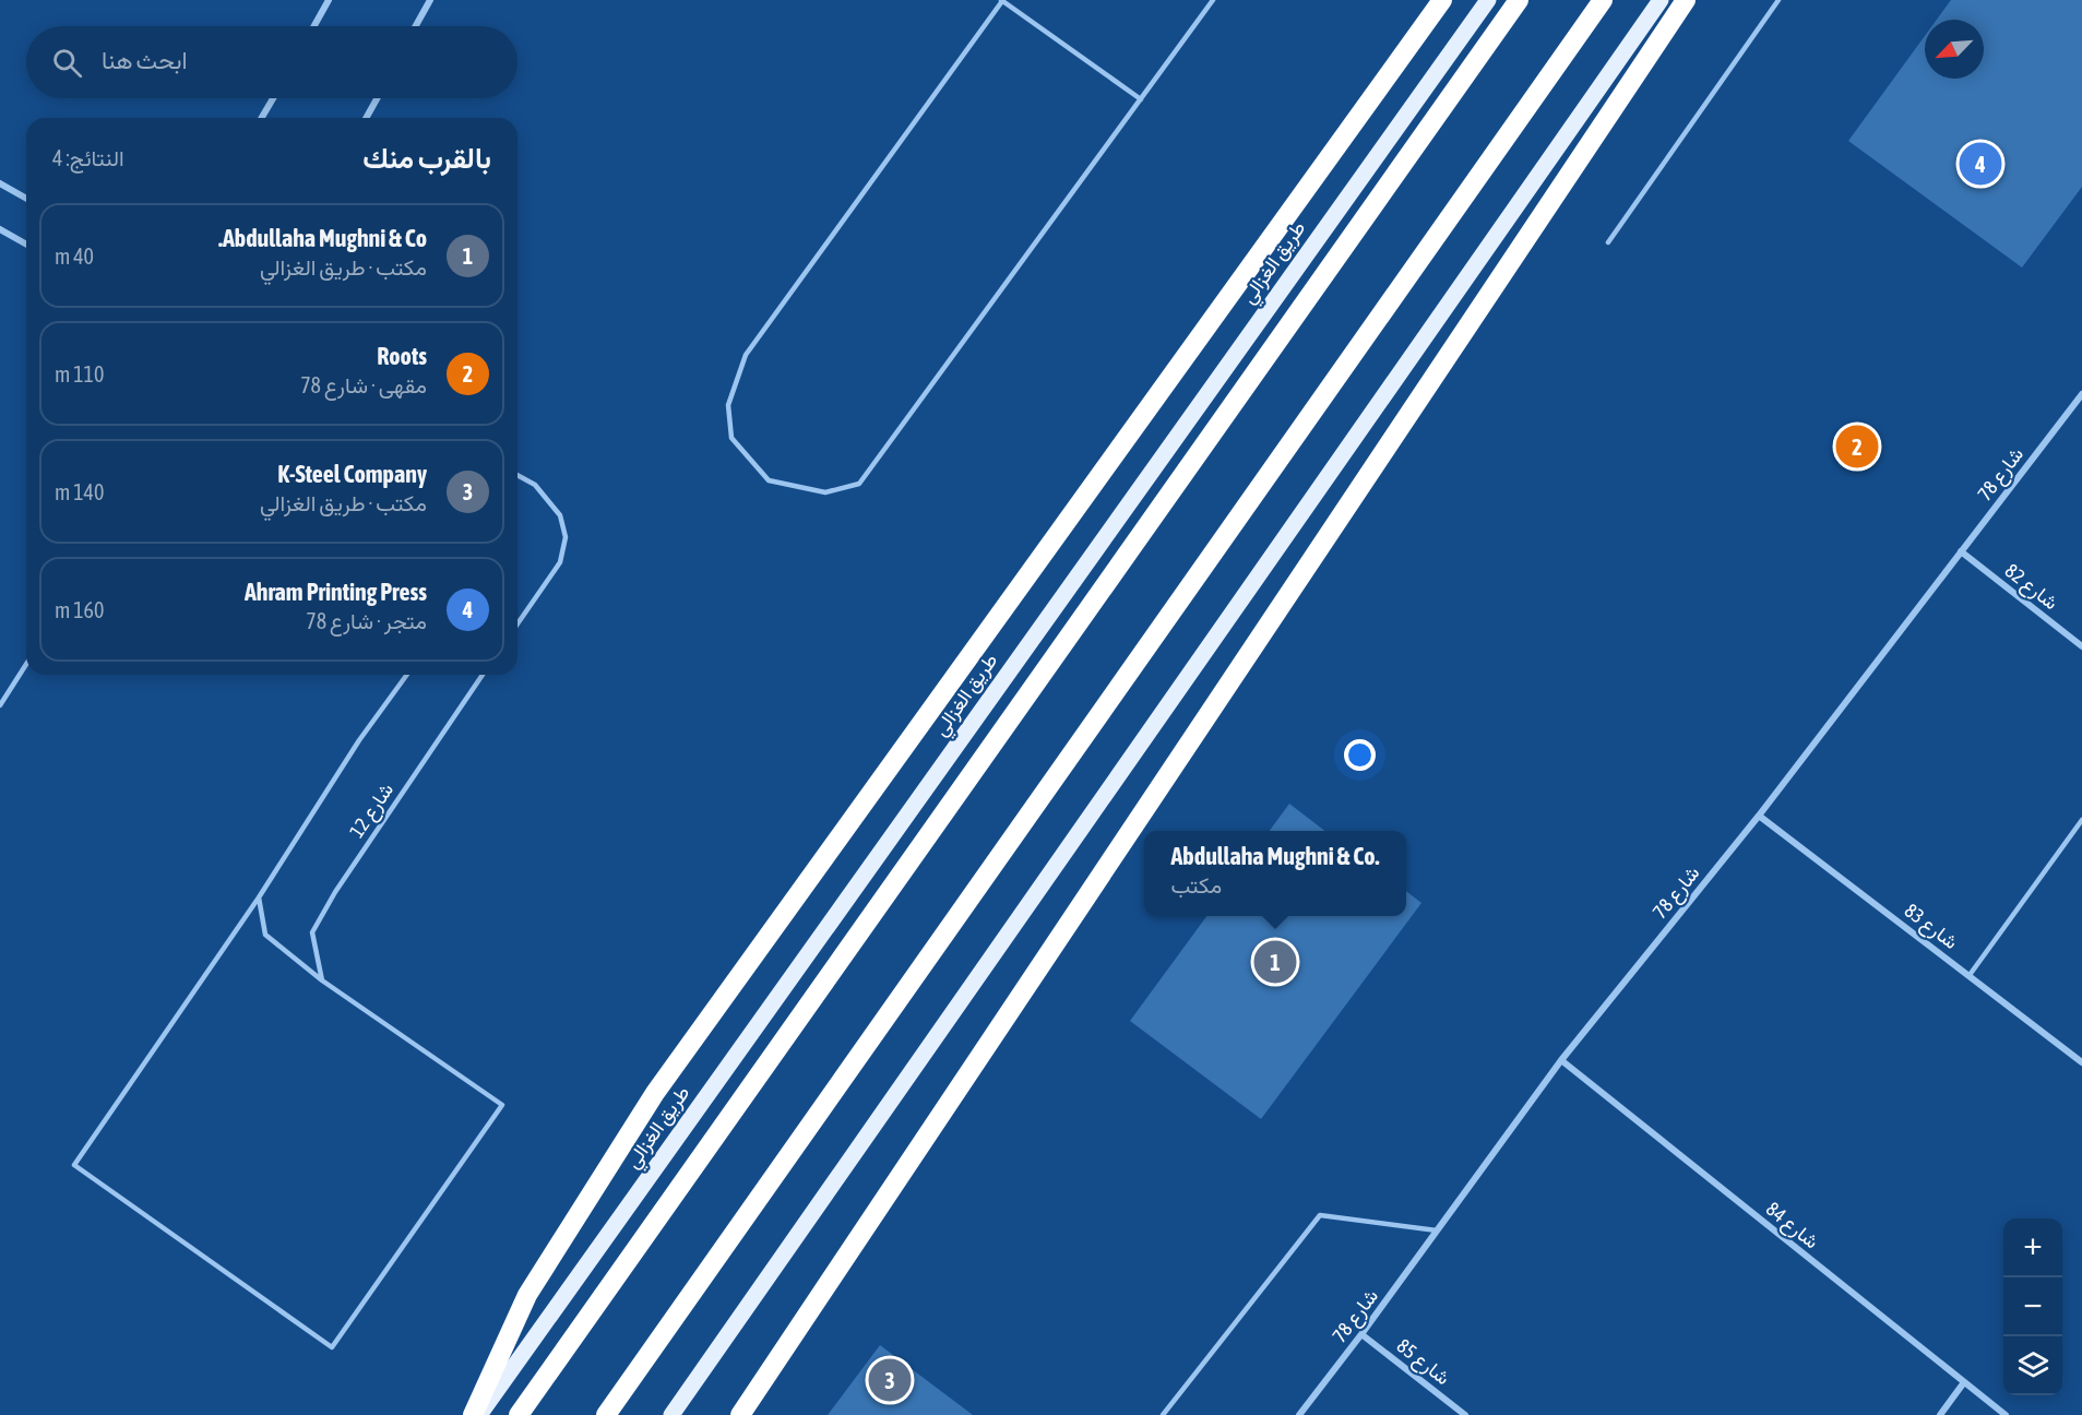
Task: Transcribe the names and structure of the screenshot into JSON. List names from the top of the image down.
{
  "streets": {
    "main road": ["طريق الغزالي"],
    "street": [
      "شارع 78",
      "شارع 82",
      "شارع 83",
      "شارع 84",
      "شارع 85"
    ],
    "lane": ["شارع 12"]
  },
  "crossings": [
    ["شارع 78", "شارع 82"],
    ["شارع 78", "شارع 83"],
    ["شارع 78", "شارع 84"],
    ["شارع 78", "شارع 85"]
  ],
  "north": "bottom left",
  "page": {
    "search": "ابحث هنا",
    "heading": ["بالقرب منك", "النتائج: 4"],
    "pins": [
      "4",
      "2",
      "1",
      "3"
    ],
    "list": [
      {
        "mark": "1",
        "name": "Abdullaha Mughni & Co.",
        "note": "مكتب · طريق الغزالي",
        "value": "40 m"
      },
      {
        "mark": "2",
        "name": "Roots",
        "note": "مقهى · شارع 78",
        "value": "110 m"
      },
      {
        "mark": "3",
        "name": "K-Steel Company",
        "note": "مكتب · طريق الغزالي",
        "value": "140 m"
      },
      {
        "mark": "4",
        "name": "Ahram Printing Press",
        "note": "متجر · شارع 78",
        "value": "160 m"
      }
    ],
    "popup": ["Abdullaha Mughni & Co.", "مكتب"],
    "map_buttons": ["+", "−"]
  }
}
